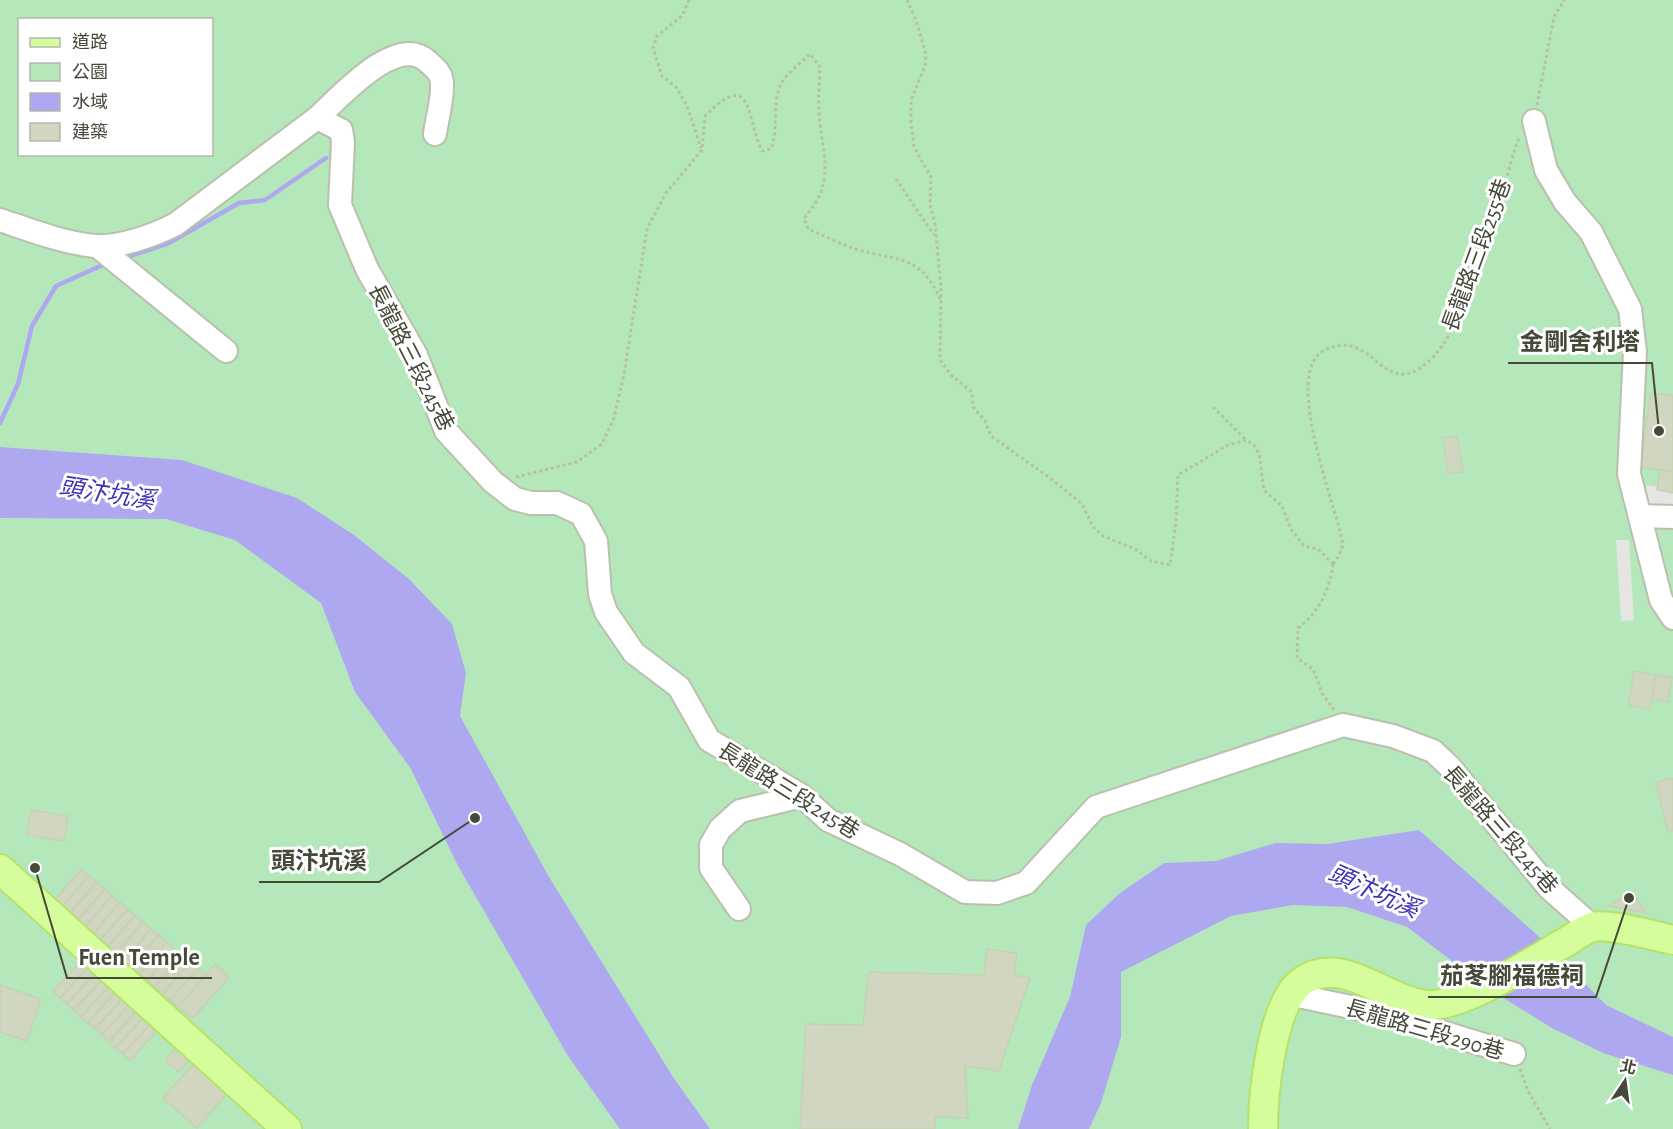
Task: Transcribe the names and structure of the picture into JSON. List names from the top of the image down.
{
  "streets": {
    "lane": ["長龍路三段255巷", "長龍路三段245巷", "長龍路三段290巷"]
  },
  "water": ["頭汴坑溪"],
  "places": [
    "金剛舍利塔",
    "頭汴坑溪",
    "Fuen Temple",
    "茄苳腳福德祠"
  ],
  "legend": [
    "道路",
    "公園",
    "水域",
    "建築"
  ],
  "north": "top"
}
